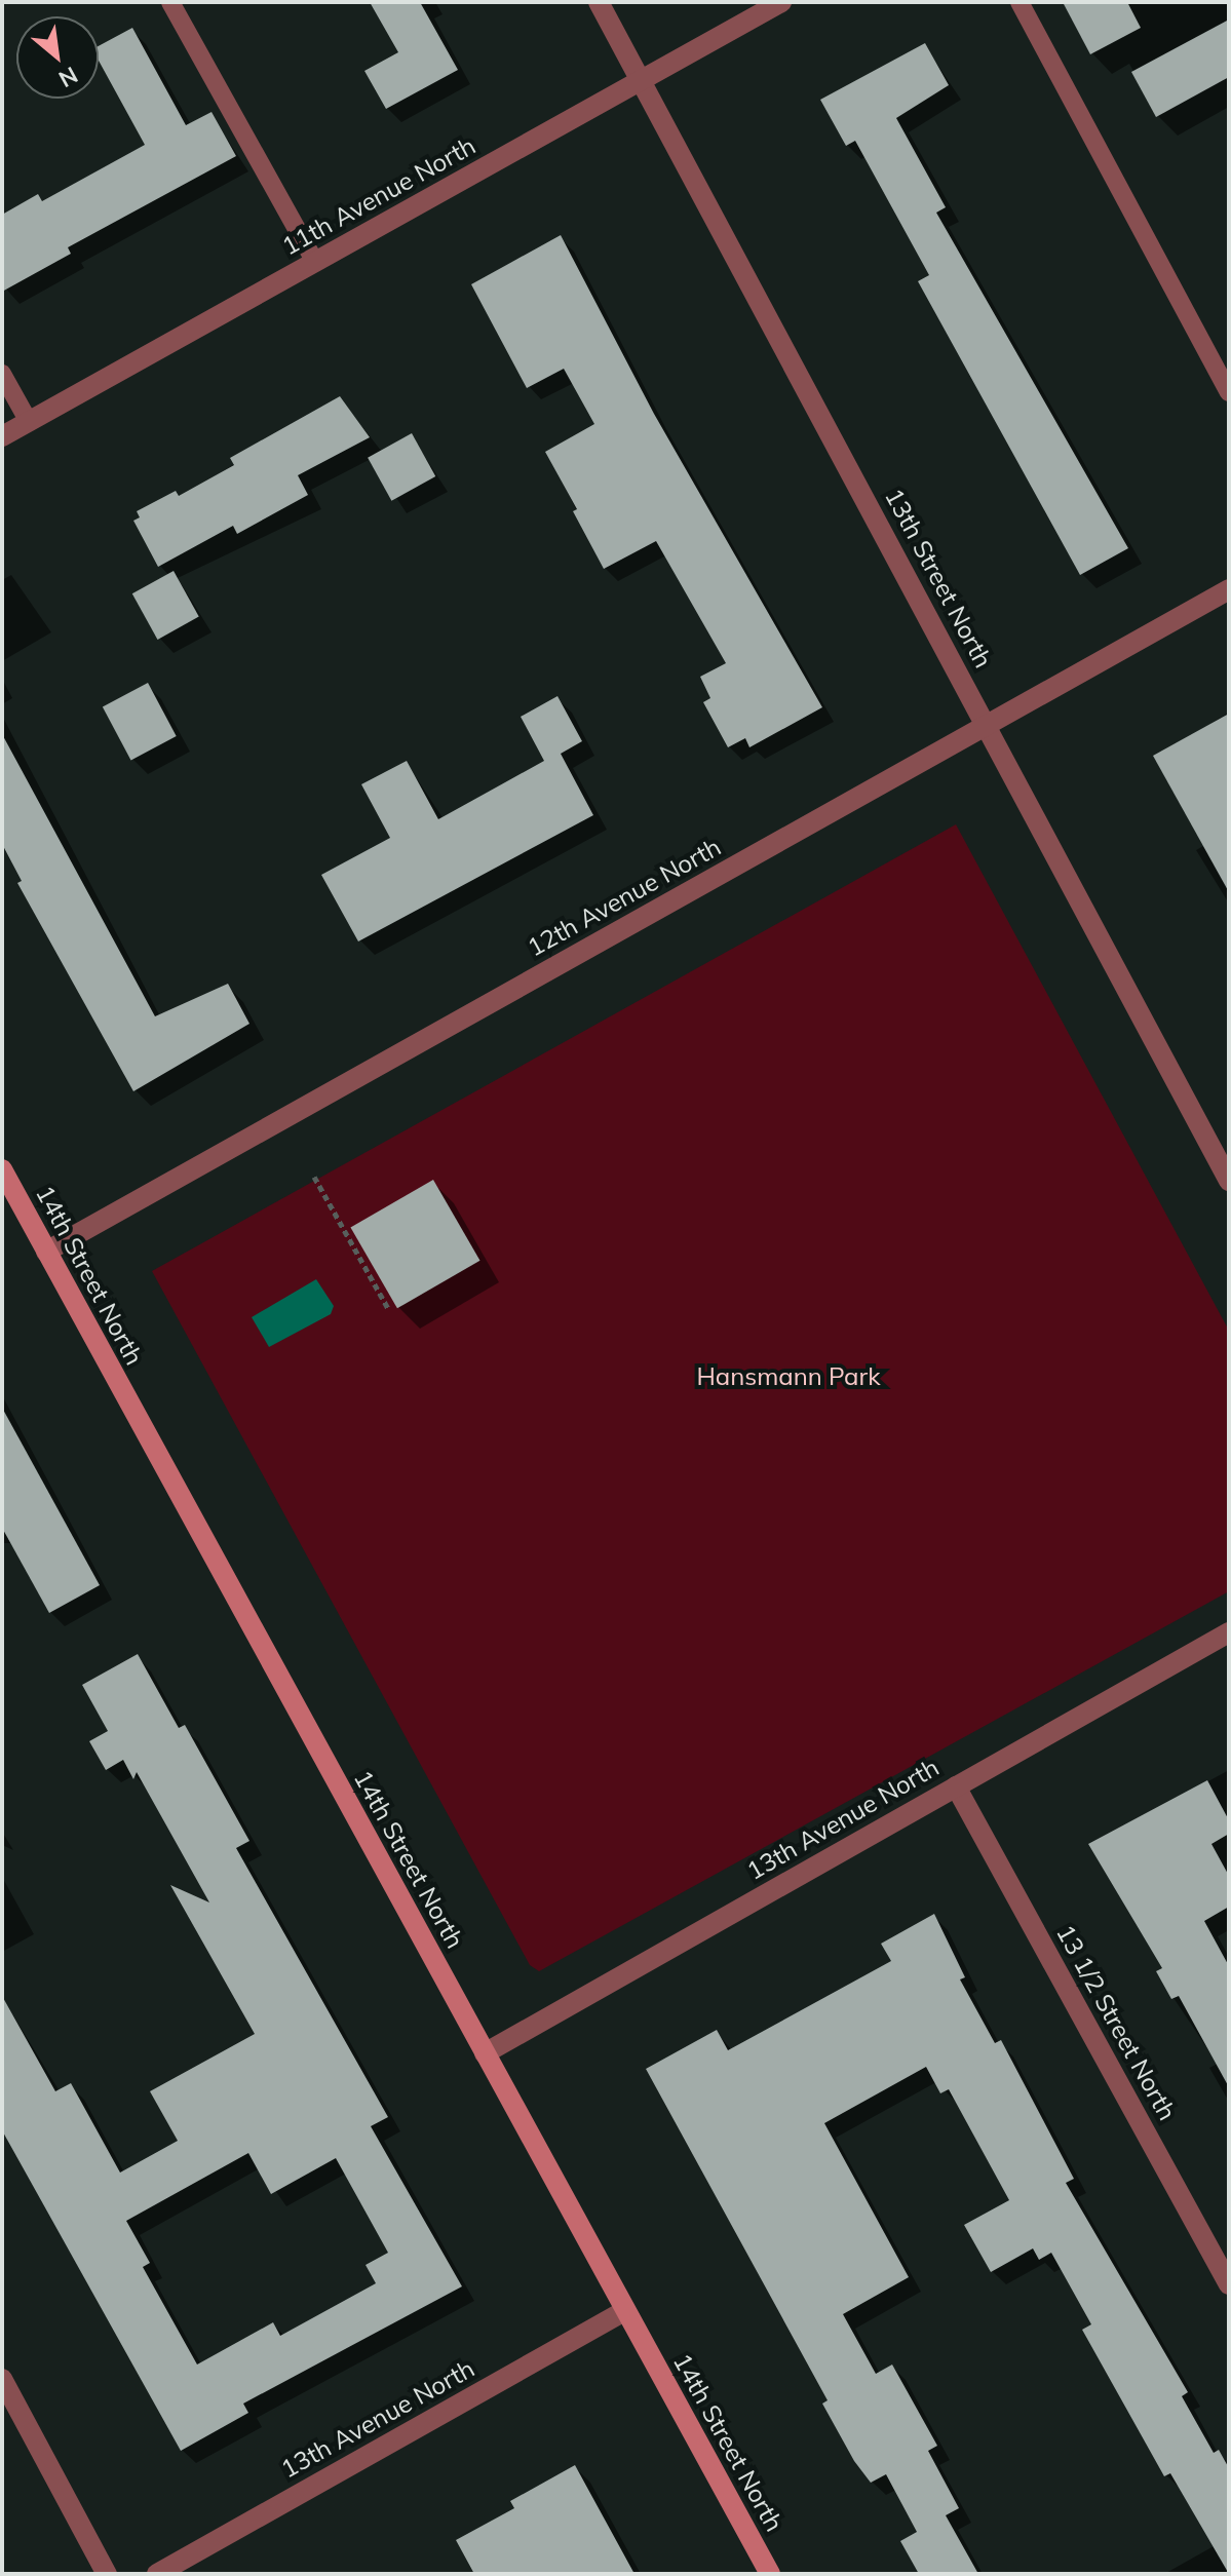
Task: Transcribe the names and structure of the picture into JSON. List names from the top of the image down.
{
  "streets": {
    "street": [
      "11th Avenue North",
      "13th Street North",
      "12th Avenue North",
      "14th Street North",
      "13th Avenue North",
      "13 1/2 Street North"
    ]
  },
  "crossings": [
    ["11th Avenue North", "13th Street North"],
    ["13th Street North", "12th Avenue North"],
    ["12th Avenue North", "14th Street North"],
    ["14th Street North", "13th Avenue North"],
    ["13th Avenue North", "13 1/2 Street North"]
  ],
  "parks": ["Hansmann Park"],
  "north": "bottom right"
}
